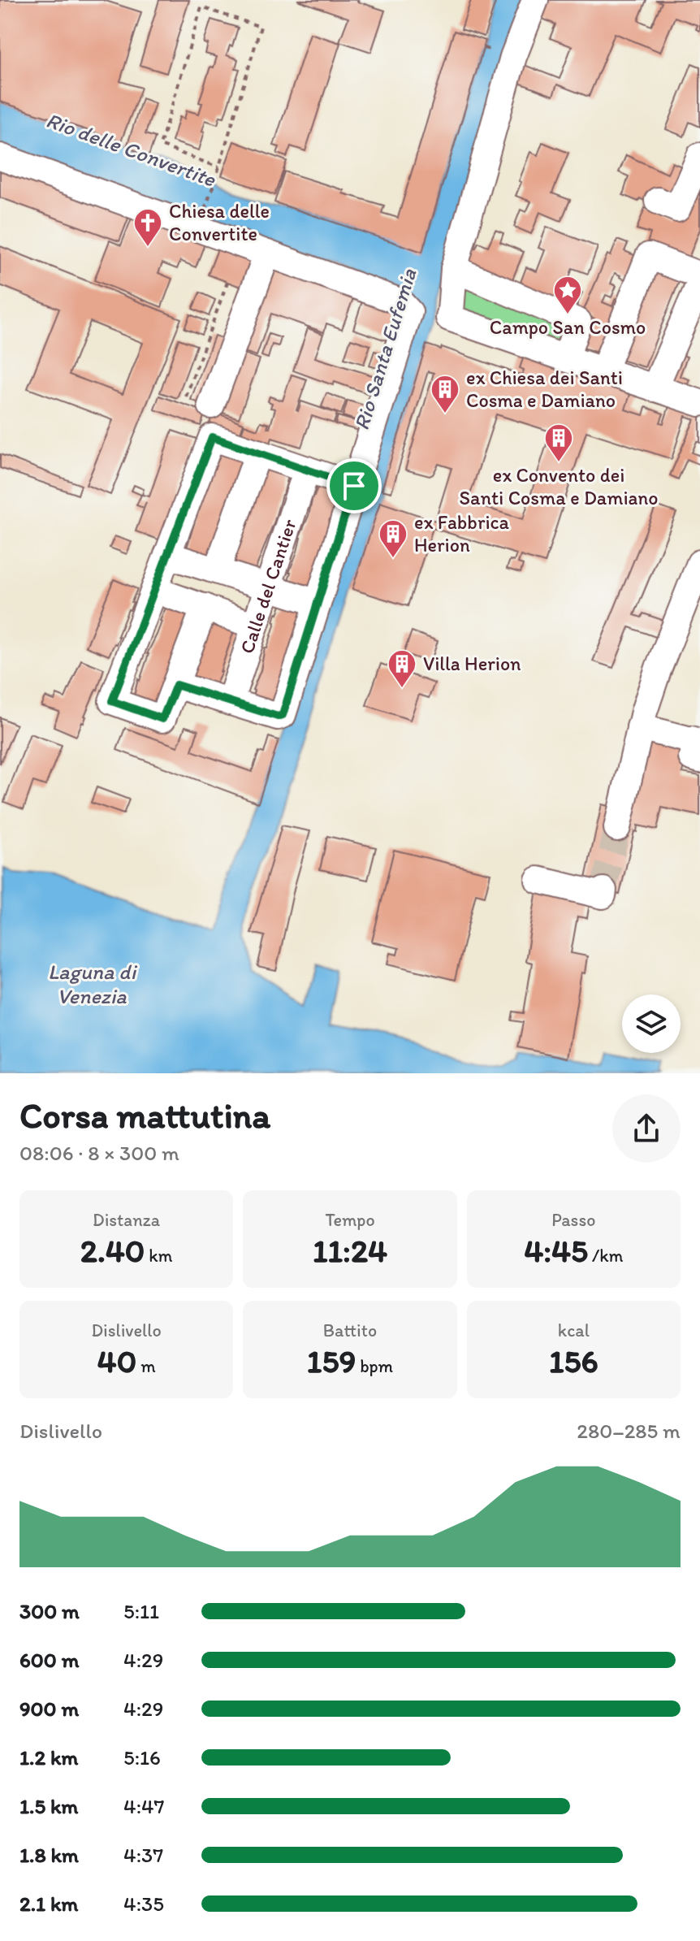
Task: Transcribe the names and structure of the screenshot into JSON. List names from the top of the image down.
{
  "streets": {
    "street": ["Calle del Cantier"]
  },
  "water": ["Rio delle Convertite", "Rio Santa Eufemia", "Laguna di Venezia"],
  "places": {
    "church": ["Chiesa delle Convertite"],
    "place": ["Campo San Cosmo"],
    "building": [
      "ex Chiesa dei Santi Cosma e Damiano",
      "ex Convento dei Santi Cosma e Damiano",
      "ex Fabbrica Herion",
      "Villa Herion"
    ]
  },
  "page": {
    "heading": ["Corsa mattutina", "08:06 · 8 × 300 m"],
    "stats": [
      ["Distanza", "2.40 km"],
      ["Tempo", "11:24"],
      ["Passo", "4:45 /km"],
      ["Dislivello", "40 m"],
      ["Battito", "159 bpm"],
      ["kcal", "156"]
    ],
    "chart": ["Dislivello", "280–285 m"],
    "list": [
      {
        "name": "300 m",
        "note": "5:11"
      },
      {
        "name": "600 m",
        "note": "4:29"
      },
      {
        "name": "900 m",
        "note": "4:29"
      },
      {
        "name": "1.2 km",
        "note": "5:16"
      },
      {
        "name": "1.5 km",
        "note": "4:47"
      },
      {
        "name": "1.8 km",
        "note": "4:37"
      },
      {
        "name": "2.1 km",
        "note": "4:35"
      }
    ]
  }
}
